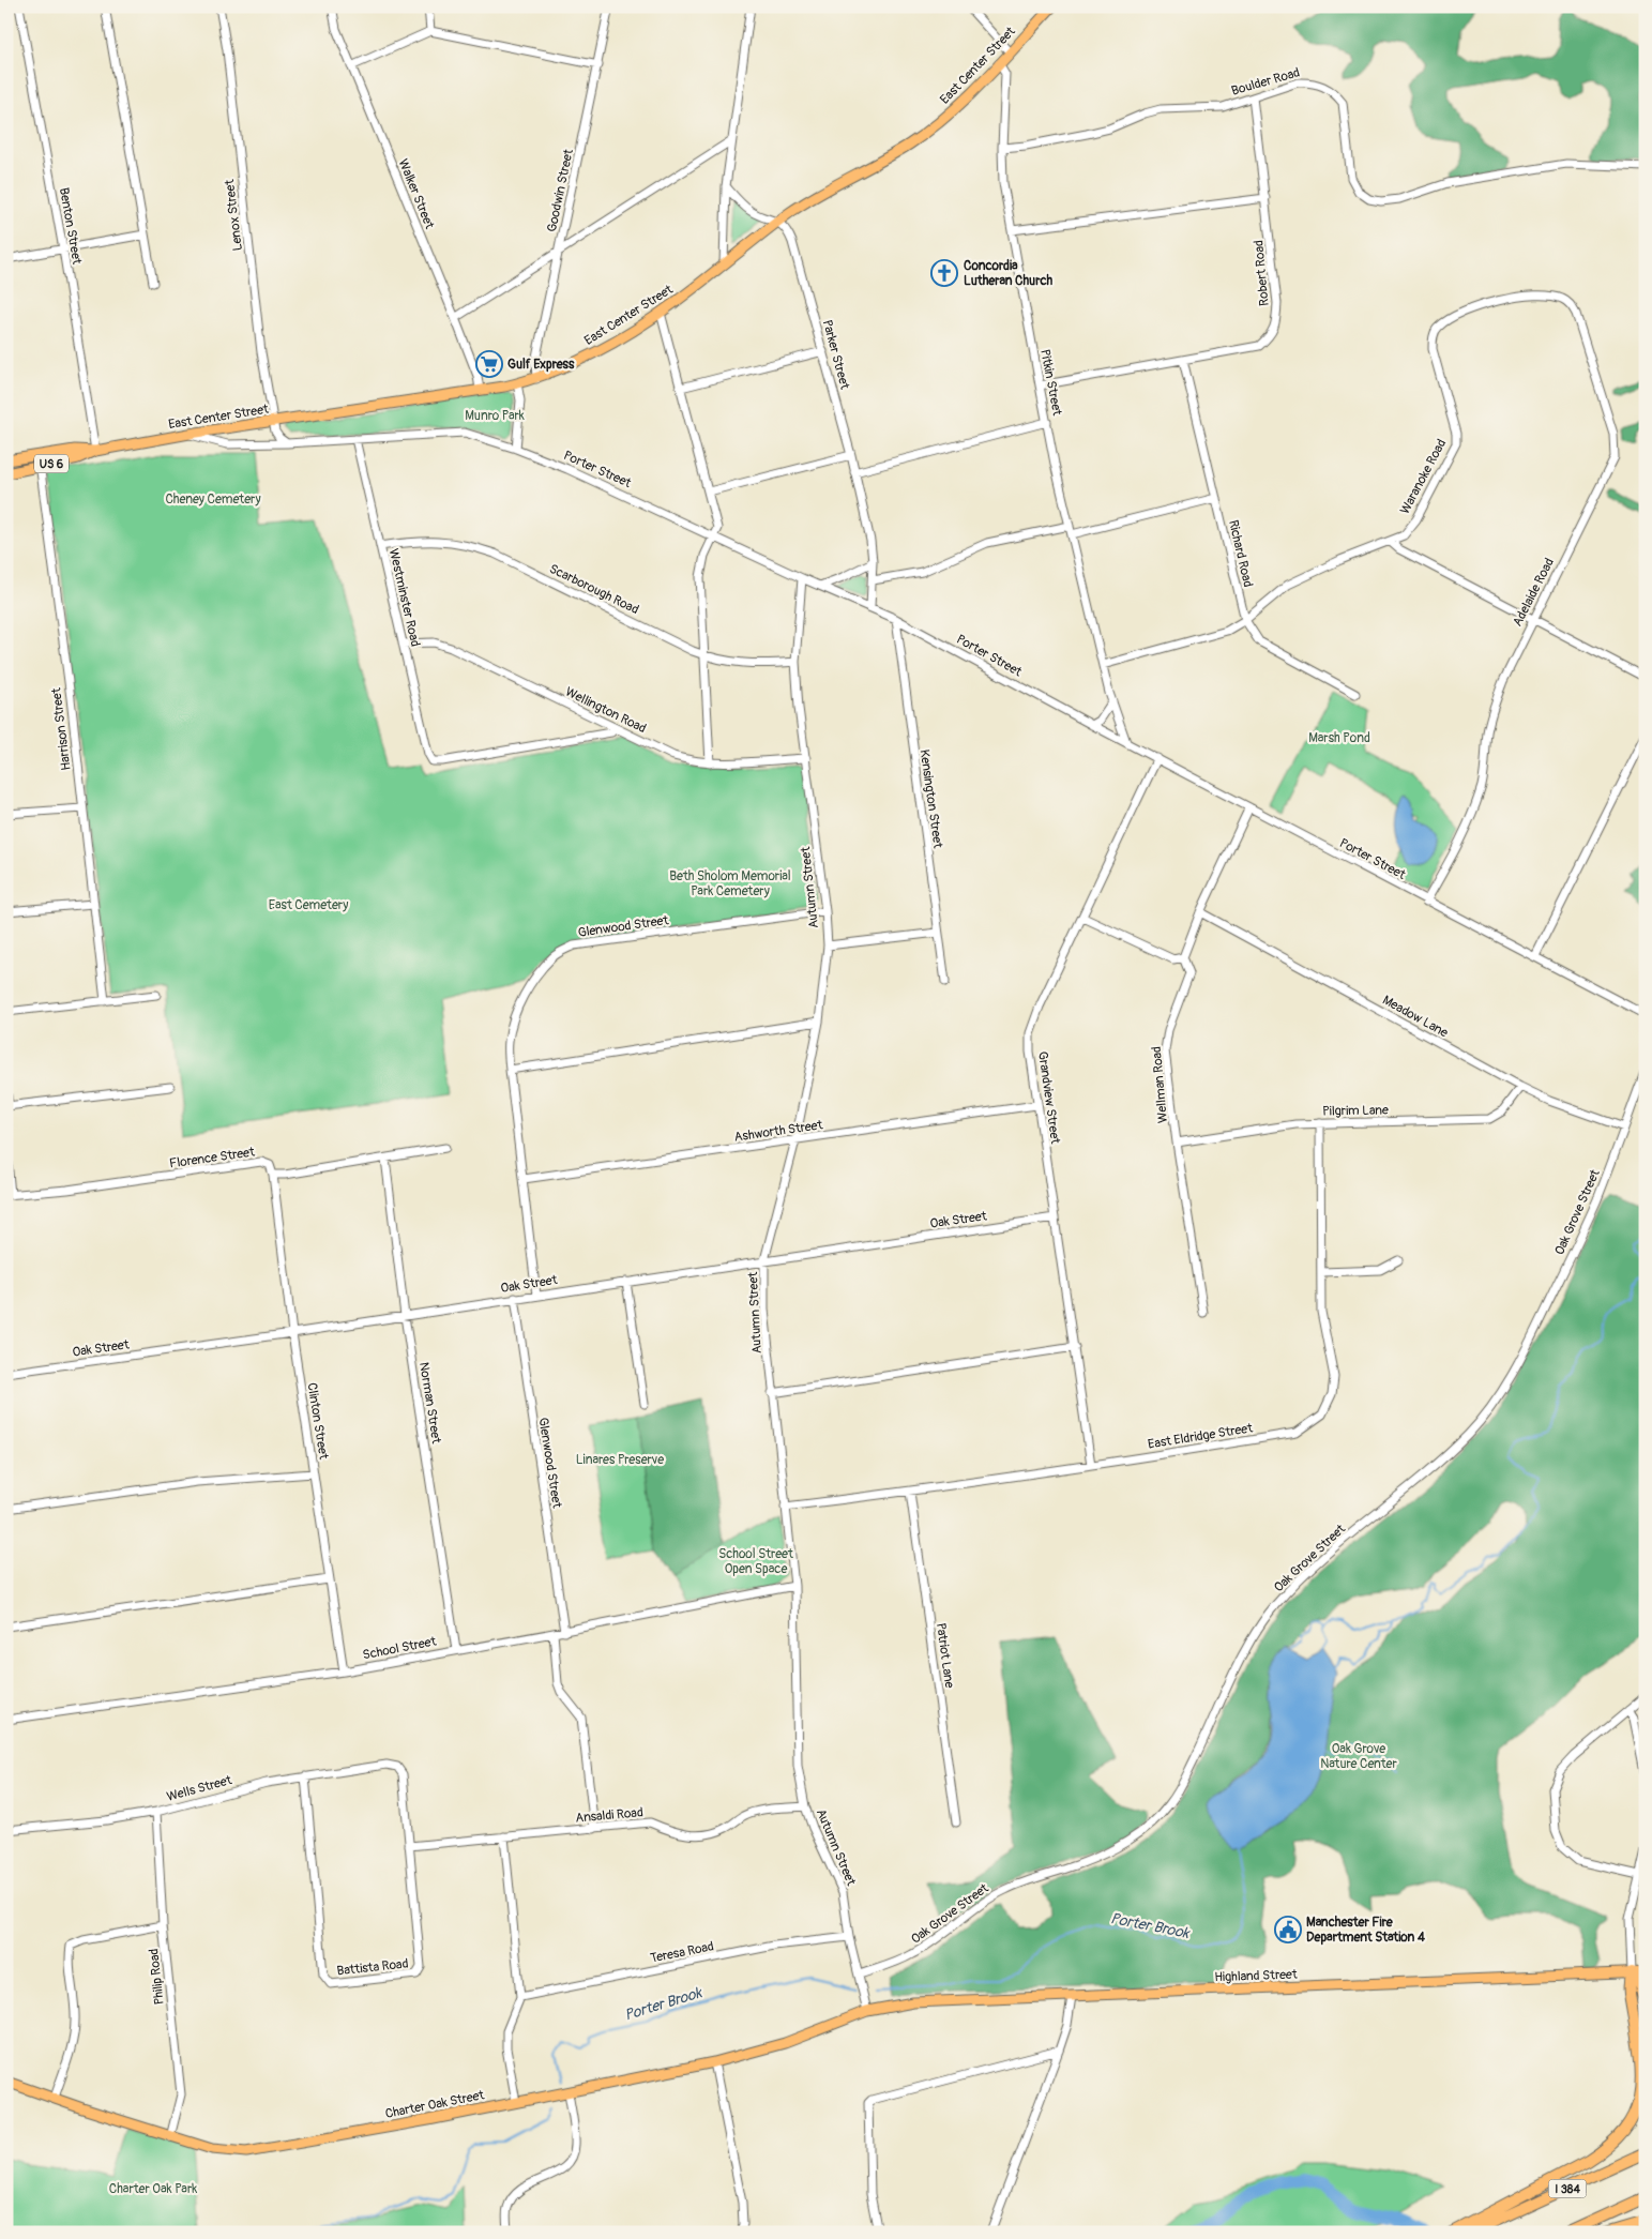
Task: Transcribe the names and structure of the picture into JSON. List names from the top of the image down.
{
  "streets": {
    "highway": ["I 384"],
    "main road": [
      "East Center Street",
      "US 6",
      "Highland Street",
      "Charter Oak Street"
    ],
    "street": [
      "Boulder Road",
      "Goodwin Street",
      "Walker Street",
      "Lenox Street",
      "Benton Street",
      "Robert Road",
      "Parker Street",
      "Pitkin Street",
      "Porter Street",
      "Waranoke Road",
      "Richard Road",
      "Scarborough Road",
      "Adelaide Road",
      "Westminster Road",
      "Wellington Road",
      "Harrison Street",
      "Kensington Street",
      "Autumn Street",
      "Glenwood Street",
      "Meadow Lane",
      "Wellman Road",
      "Grandview Street",
      "Pilgrim Lane",
      "Ashworth Street",
      "Florence Street",
      "Oak Grove Street",
      "Oak Street",
      "Norman Street",
      "Clinton Street",
      "East Eldridge Street",
      "School Street",
      "Patriot Lane",
      "Wells Street",
      "Ansaldi Road",
      "Teresa Road",
      "Battista Road",
      "Philip Road"
    ]
  },
  "crossings": [
    ["East Center Street", "Goodwin Street"],
    ["East Center Street", "Walker Street"],
    ["East Center Street", "Lenox Street"],
    ["East Center Street", "Benton Street"],
    ["East Center Street", "Parker Street"],
    ["East Center Street", "Pitkin Street"],
    ["East Center Street", "Porter Street"],
    ["East Center Street", "Harrison Street"],
    ["Boulder Road", "Robert Road"],
    ["Boulder Road", "Pitkin Street"],
    ["Robert Road", "Pitkin Street"],
    ["Robert Road", "Richard Road"],
    ["Parker Street", "Porter Street"],
    ["Pitkin Street", "Porter Street"],
    ["Pitkin Street", "Waranoke Road"],
    ["Porter Street", "Adelaide Road"],
    ["Porter Street", "Westminster Road"],
    ["Porter Street", "Kensington Street"],
    ["Porter Street", "Autumn Street"],
    ["Porter Street", "Wellman Road"],
    ["Porter Street", "Grandview Street"],
    ["Waranoke Road", "Richard Road"],
    ["Waranoke Road", "Adelaide Road"],
    ["Scarborough Road", "Westminster Road"],
    ["Scarborough Road", "Autumn Street"],
    ["Westminster Road", "Wellington Road"],
    ["Wellington Road", "Autumn Street"],
    ["Autumn Street", "Glenwood Street"],
    ["Autumn Street", "Ashworth Street"],
    ["Autumn Street", "Oak Grove Street"],
    ["Autumn Street", "Oak Street"],
    ["Autumn Street", "East Eldridge Street"],
    ["Autumn Street", "School Street"],
    ["Autumn Street", "Ansaldi Road"],
    ["Autumn Street", "Teresa Road"],
    ["Autumn Street", "Highland Street"],
    ["Autumn Street", "Charter Oak Street"],
    ["Glenwood Street", "Ashworth Street"],
    ["Glenwood Street", "Oak Street"],
    ["Glenwood Street", "School Street"],
    ["Meadow Lane", "Wellman Road"],
    ["Meadow Lane", "Pilgrim Lane"],
    ["Meadow Lane", "Oak Grove Street"],
    ["Wellman Road", "Pilgrim Lane"],
    ["Grandview Street", "Ashworth Street"],
    ["Grandview Street", "Oak Street"],
    ["Grandview Street", "East Eldridge Street"],
    ["Pilgrim Lane", "East Eldridge Street"],
    ["Florence Street", "Clinton Street"],
    ["Oak Street", "Norman Street"],
    ["Oak Street", "Clinton Street"],
    ["Norman Street", "School Street"],
    ["Clinton Street", "School Street"],
    ["East Eldridge Street", "Patriot Lane"],
    ["Wells Street", "Battista Road"],
    ["Wells Street", "Philip Road"],
    ["Ansaldi Road", "Battista Road"],
    ["Highland Street", "Charter Oak Street"],
    ["Philip Road", "Charter Oak Street"]
  ],
  "water": ["Porter Brook"],
  "parks": [
    "Munro Park",
    "Cheney Cemetery",
    "Marsh Pond",
    "Beth Sholom Memorial Park Cemetery",
    "East Cemetery",
    "Linares Preserve",
    "School Street Open Space",
    "Oak Grove Nature Center",
    "Charter Oak Park"
  ],
  "places": {
    "church": ["Concordia Lutheran Church"],
    "supermarket": ["Gulf Express"],
    "public building": ["Manchester Fire Department Station 4"]
  }
}
